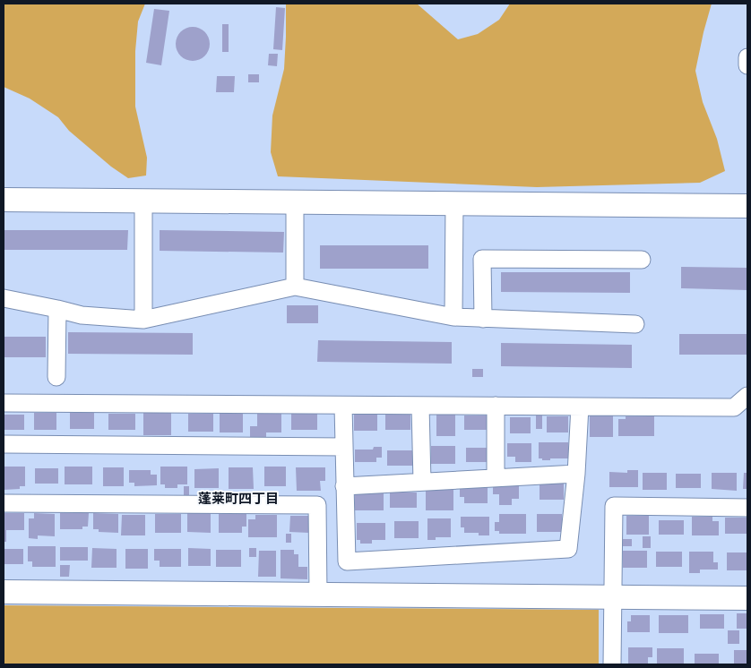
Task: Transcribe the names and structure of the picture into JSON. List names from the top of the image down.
{
  "districts": ["蓬莱町四丁目"]
}
